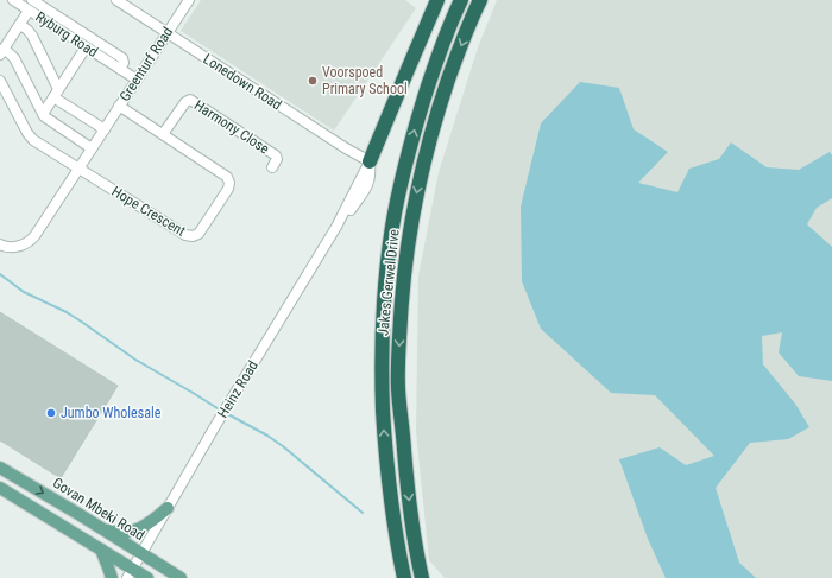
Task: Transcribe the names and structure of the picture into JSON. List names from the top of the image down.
{
  "streets": {
    "highway": ["Jakes Gerwel Drive"],
    "main road": ["Govan Mbeki Road"],
    "street": [
      "Ryburg Road",
      "Greenturf Road",
      "Lonedown Road",
      "Harmony Close",
      "Hope Crescent",
      "Heinz Road"
    ]
  },
  "crossings": [
    ["Ryburg Road", "Greenturf Road"],
    ["Greenturf Road", "Lonedown Road"],
    ["Greenturf Road", "Hope Crescent"],
    ["Lonedown Road", "Heinz Road"],
    ["Harmony Close", "Hope Crescent"],
    ["Heinz Road", "Govan Mbeki Road"]
  ],
  "places": ["Voorspoed Primary School", "Jumbo Wholesale"]
}
